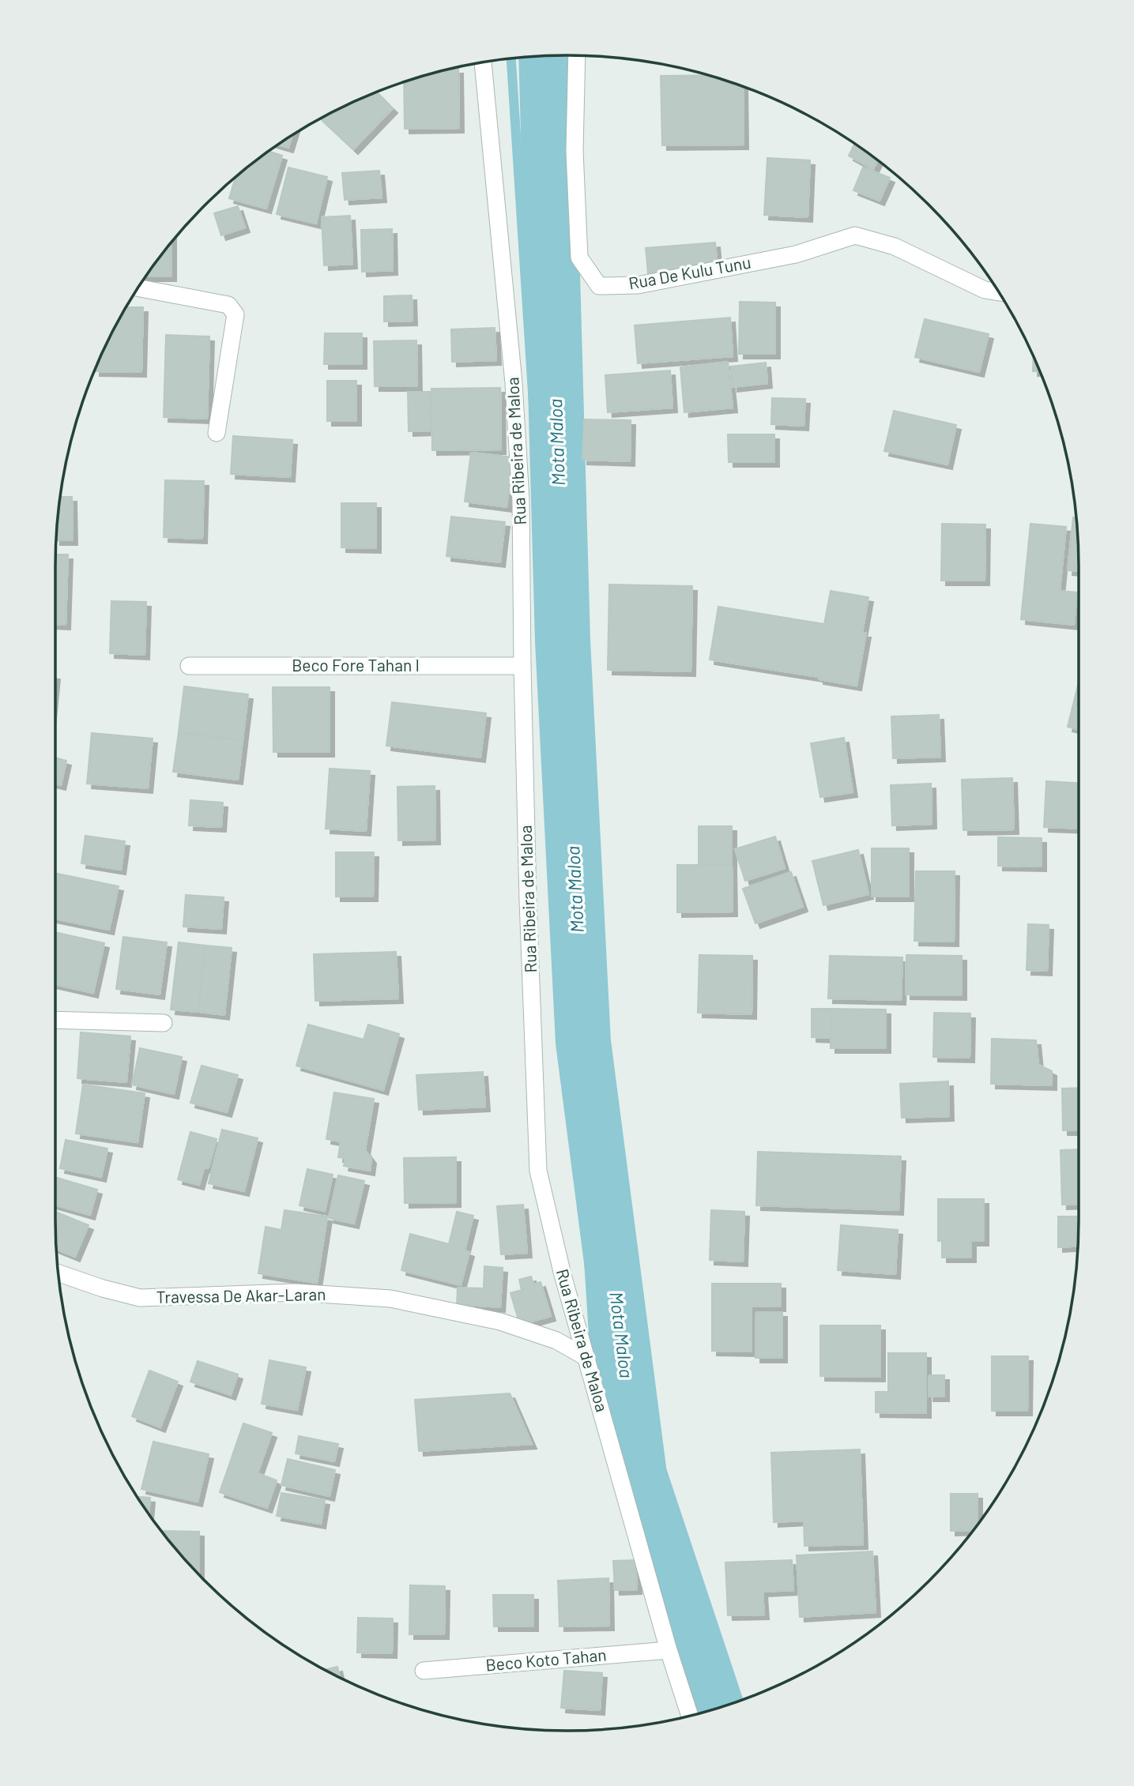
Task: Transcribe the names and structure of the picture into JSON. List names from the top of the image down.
{
  "streets": {
    "street": [
      "Rua De Kulu Tunu",
      "Rua Ribeira de Maloa",
      "Beco Fore Tahan I",
      "Travessa De Akar-Laran",
      "Beco Koto Tahan"
    ]
  },
  "crossings": [
    ["Rua Ribeira de Maloa", "Beco Fore Tahan I"],
    ["Rua Ribeira de Maloa", "Travessa De Akar-Laran"],
    ["Rua Ribeira de Maloa", "Beco Koto Tahan"]
  ],
  "water": ["Mota Maloa"]
}
